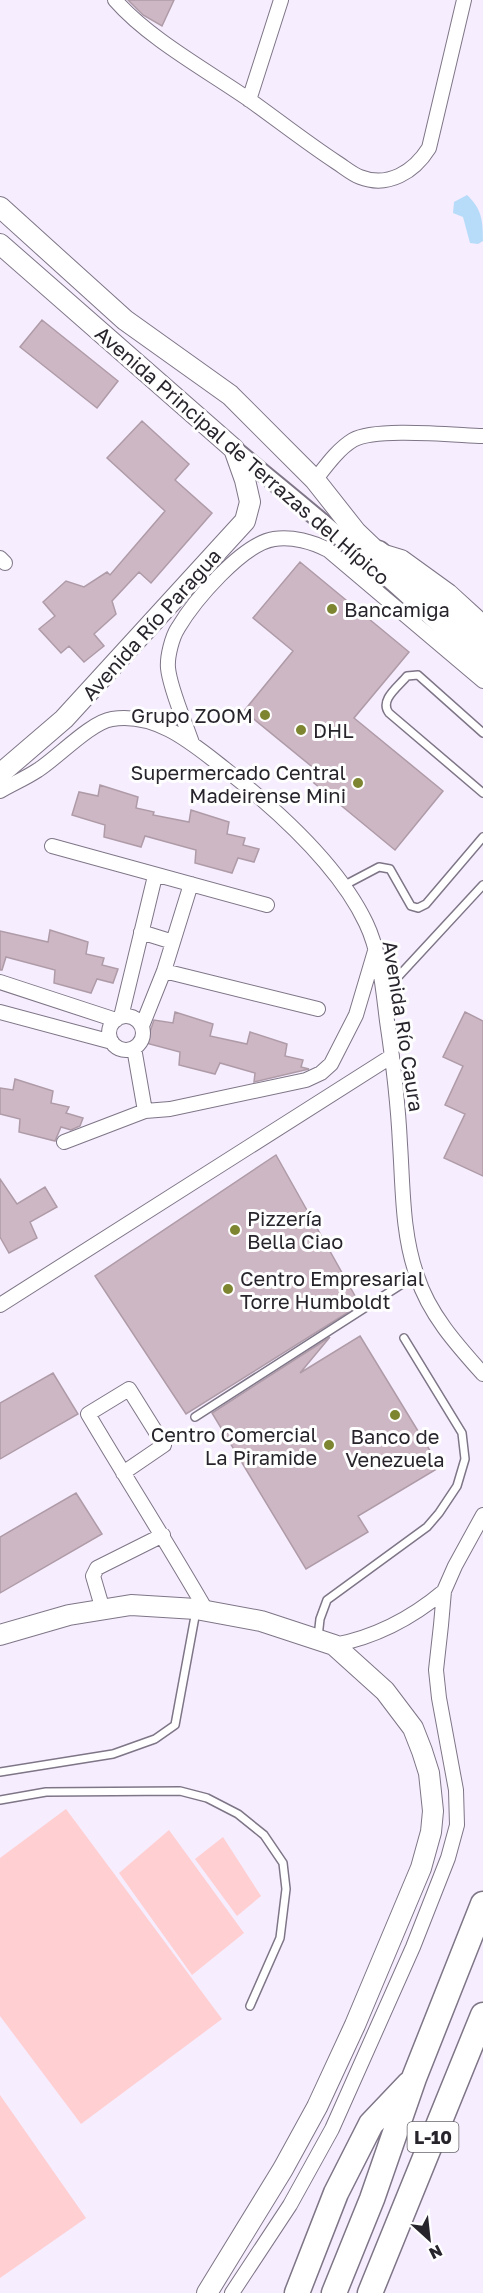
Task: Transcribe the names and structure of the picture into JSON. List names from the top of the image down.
{
  "streets": {
    "highway": ["L-10"],
    "main road": ["Avenida Principal de Terrazas del Hípico", "Avenida Río Paragua"],
    "street": ["Avenida Río Caura"]
  },
  "crossings": [
    ["Avenida Principal de Terrazas del Hípico", "Avenida Río Paragua"],
    ["Avenida Río Paragua", "Avenida Río Caura"]
  ],
  "places": [
    "Bancamiga",
    "Grupo ZOOM",
    "DHL",
    "Supermercado Central Madeirense Mini",
    "Pizzería Bella Ciao",
    "Centro Empresarial Torre Humboldt",
    "Banco de Venezuela",
    "Centro Comercial La Piramide"
  ],
  "north": "bottom right"
}
